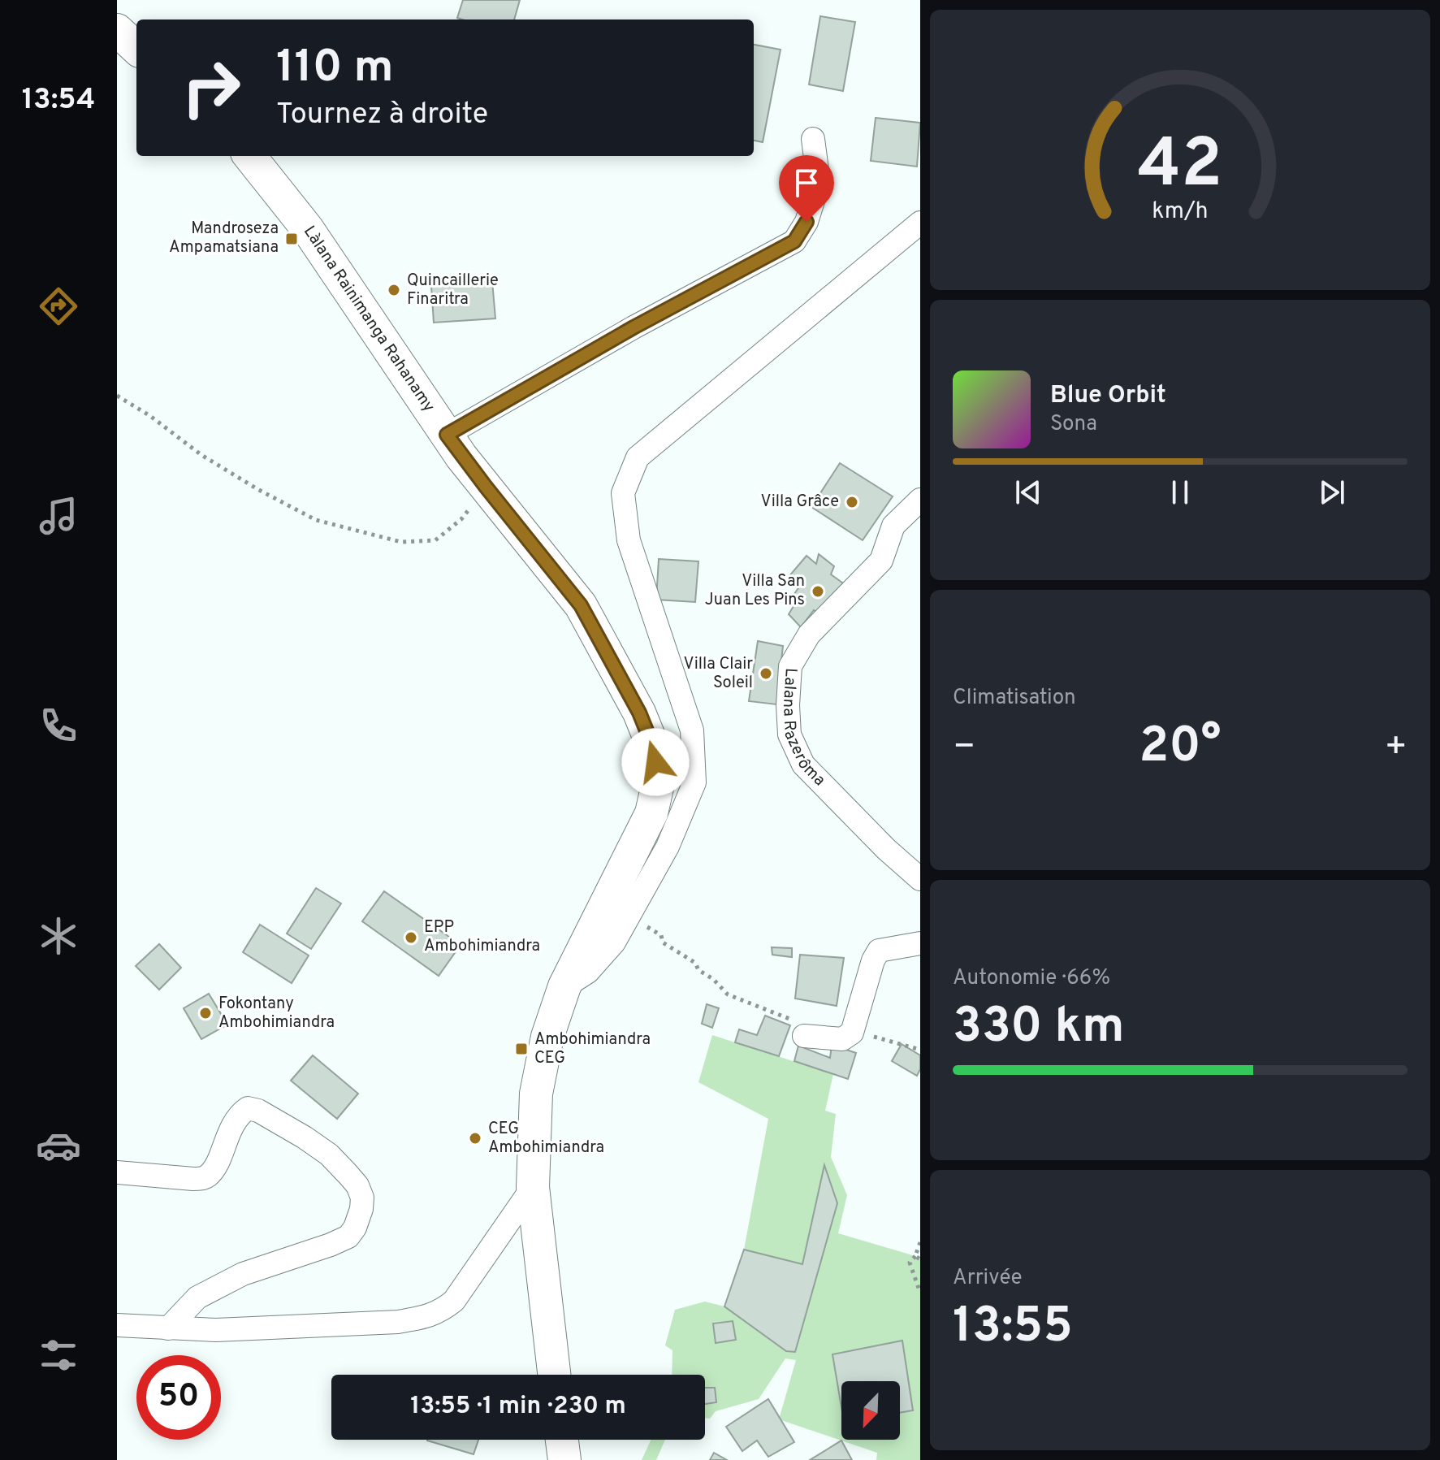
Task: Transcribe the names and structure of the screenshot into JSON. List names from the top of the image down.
{
  "streets": {
    "main road": ["Làlana Rainimanga Rahanamy"],
    "street": ["Lalana Razerôma"]
  },
  "places": {
    "transit": ["Mandroseza Ampamatsiana", "Ambohimiandra CEG"],
    "other": [
      "Quincaillerie Finaritra",
      "Villa Grâce",
      "Villa San Juan Les Pins",
      "Villa Clair Soleil",
      "EPP Ambohimiandra",
      "Fokontany Ambohimiandra",
      "CEG Ambohimiandra"
    ]
  },
  "north": "bottom left",
  "page": {
    "tabs": "13:54",
    "turn": ["110 m", "Tournez à droite"],
    "song": ["Blue Orbit", "Sona"],
    "tile": [
      "Climatisation",
      ["Autonomie · 66%", "330 km"],
      ["Arrivée", "13:55"]
    ],
    "heat": ["−", "20°", "+"],
    "limit": "50",
    "trip": "13:55 · 1 min · 230 m",
    "gauge": ["42", "km/h"]
  }
}
